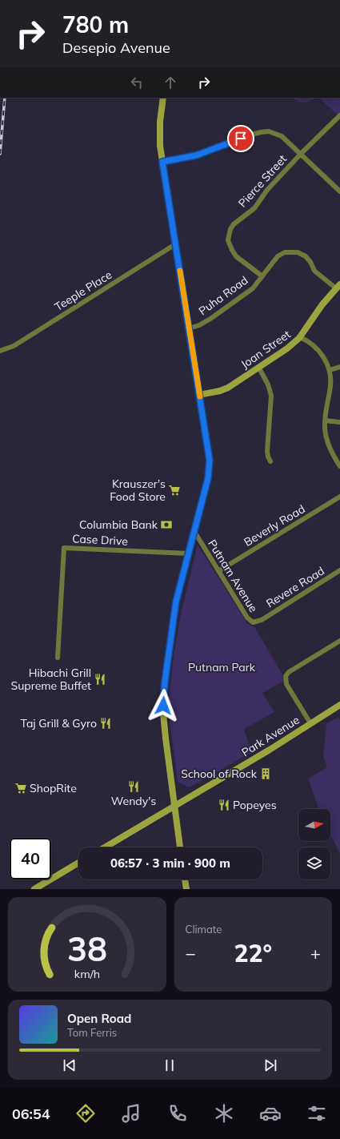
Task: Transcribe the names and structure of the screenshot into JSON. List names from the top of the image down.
{
  "streets": {
    "street": [
      "Pierce Street",
      "Teeple Place",
      "Puha Road",
      "Joan Street",
      "Beverly Road",
      "Case Drive",
      "Putnam Avenue",
      "Revere Road",
      "Park Avenue"
    ]
  },
  "crossings": [
    ["Pierce Street", "Puha Road"],
    ["Puha Road", "Joan Street"],
    ["Beverly Road", "Putnam Avenue"],
    ["Putnam Avenue", "Revere Road"]
  ],
  "parks": ["Putnam Park"],
  "places": {
    "supermarket": ["Krauszer's Food Store", "ShopRite"],
    "bank": ["Columbia Bank"],
    "restaurant": [
      "Hibachi Grill Supreme Buffet",
      "Taj Grill & Gyro",
      "Wendy's",
      "Popeyes"
    ],
    "building": ["School of Rock"]
  },
  "north": "right",
  "page": {
    "turn": ["780 m", "Desepio Avenue"],
    "limit": "40",
    "trip": "06:57 · 3 min · 900 m",
    "tile": "Climate",
    "heat": ["−", "22°", "+"],
    "song": ["Open Road", "Tom Ferris"],
    "tabs": "06:54",
    "gauge": ["38", "km/h"]
  }
}
